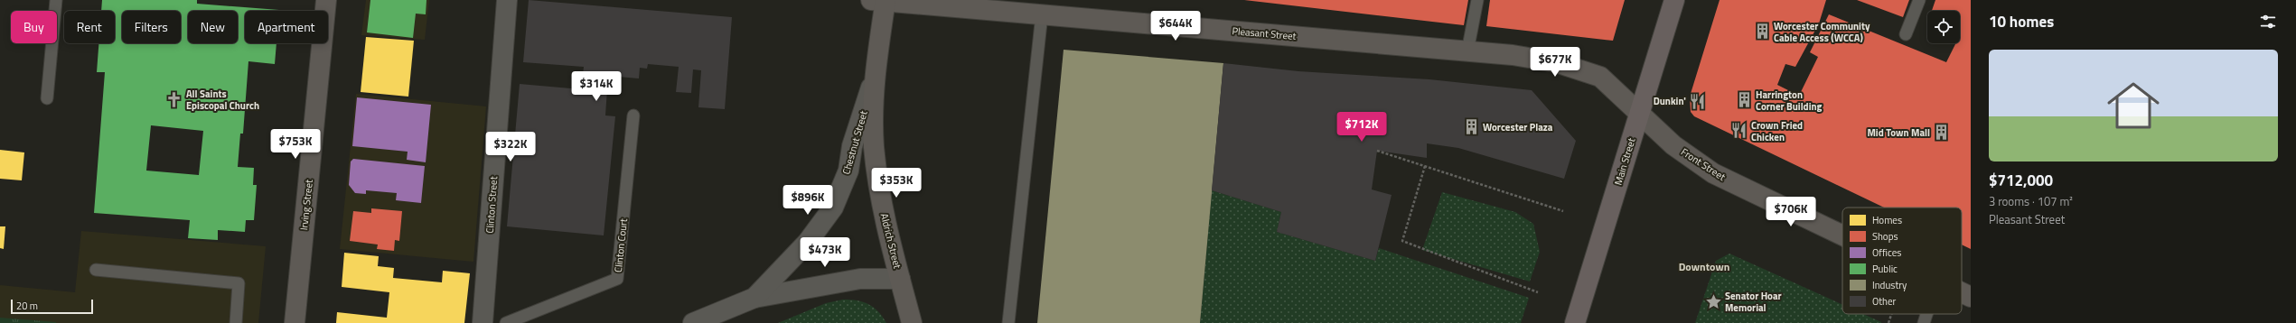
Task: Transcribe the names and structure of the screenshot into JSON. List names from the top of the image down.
{
  "streets": {
    "main road": [
      "Pleasant Street",
      "Chestnut Street",
      "Main Street",
      "Front Street",
      "Irving Street",
      "Aldrich Street"
    ],
    "street": ["Clinton Street"],
    "lane": ["Clinton Court"]
  },
  "crossings": [
    ["Pleasant Street", "Chestnut Street"],
    ["Pleasant Street", "Main Street"],
    ["Pleasant Street", "Front Street"],
    ["Chestnut Street", "Aldrich Street"],
    ["Main Street", "Front Street"]
  ],
  "districts": ["Downtown"],
  "places": {
    "building": [
      "Worcester Community Cable Access (WCCA)",
      "Harrington Corner Building",
      "Worcester Plaza",
      "Mid Town Mall"
    ],
    "church": ["All Saints Episcopal Church"],
    "restaurant": ["Dunkin'", "Crown Fried Chicken"],
    "place": ["Senator Hoar Memorial"]
  },
  "legend": [
    "Homes",
    "Shops",
    "Offices",
    "Public",
    "Industry",
    "Other"
  ],
  "scale_bar": "20 m",
  "page": {
    "heading": "10 homes",
    "price": [
      "$644K",
      "$677K",
      "$314K",
      "$712K",
      "$753K",
      "$322K",
      "$353K",
      "$896K",
      "$706K",
      "$473K"
    ],
    "chip": [
      "Buy",
      "Rent",
      "Filters",
      "New",
      "Apartment"
    ],
    "list": [
      {
        "name": "$712,000",
        "note": "3 rooms · 107 m² · Pleasant Street"
      }
    ],
    "scale": "20 m"
  }
}
